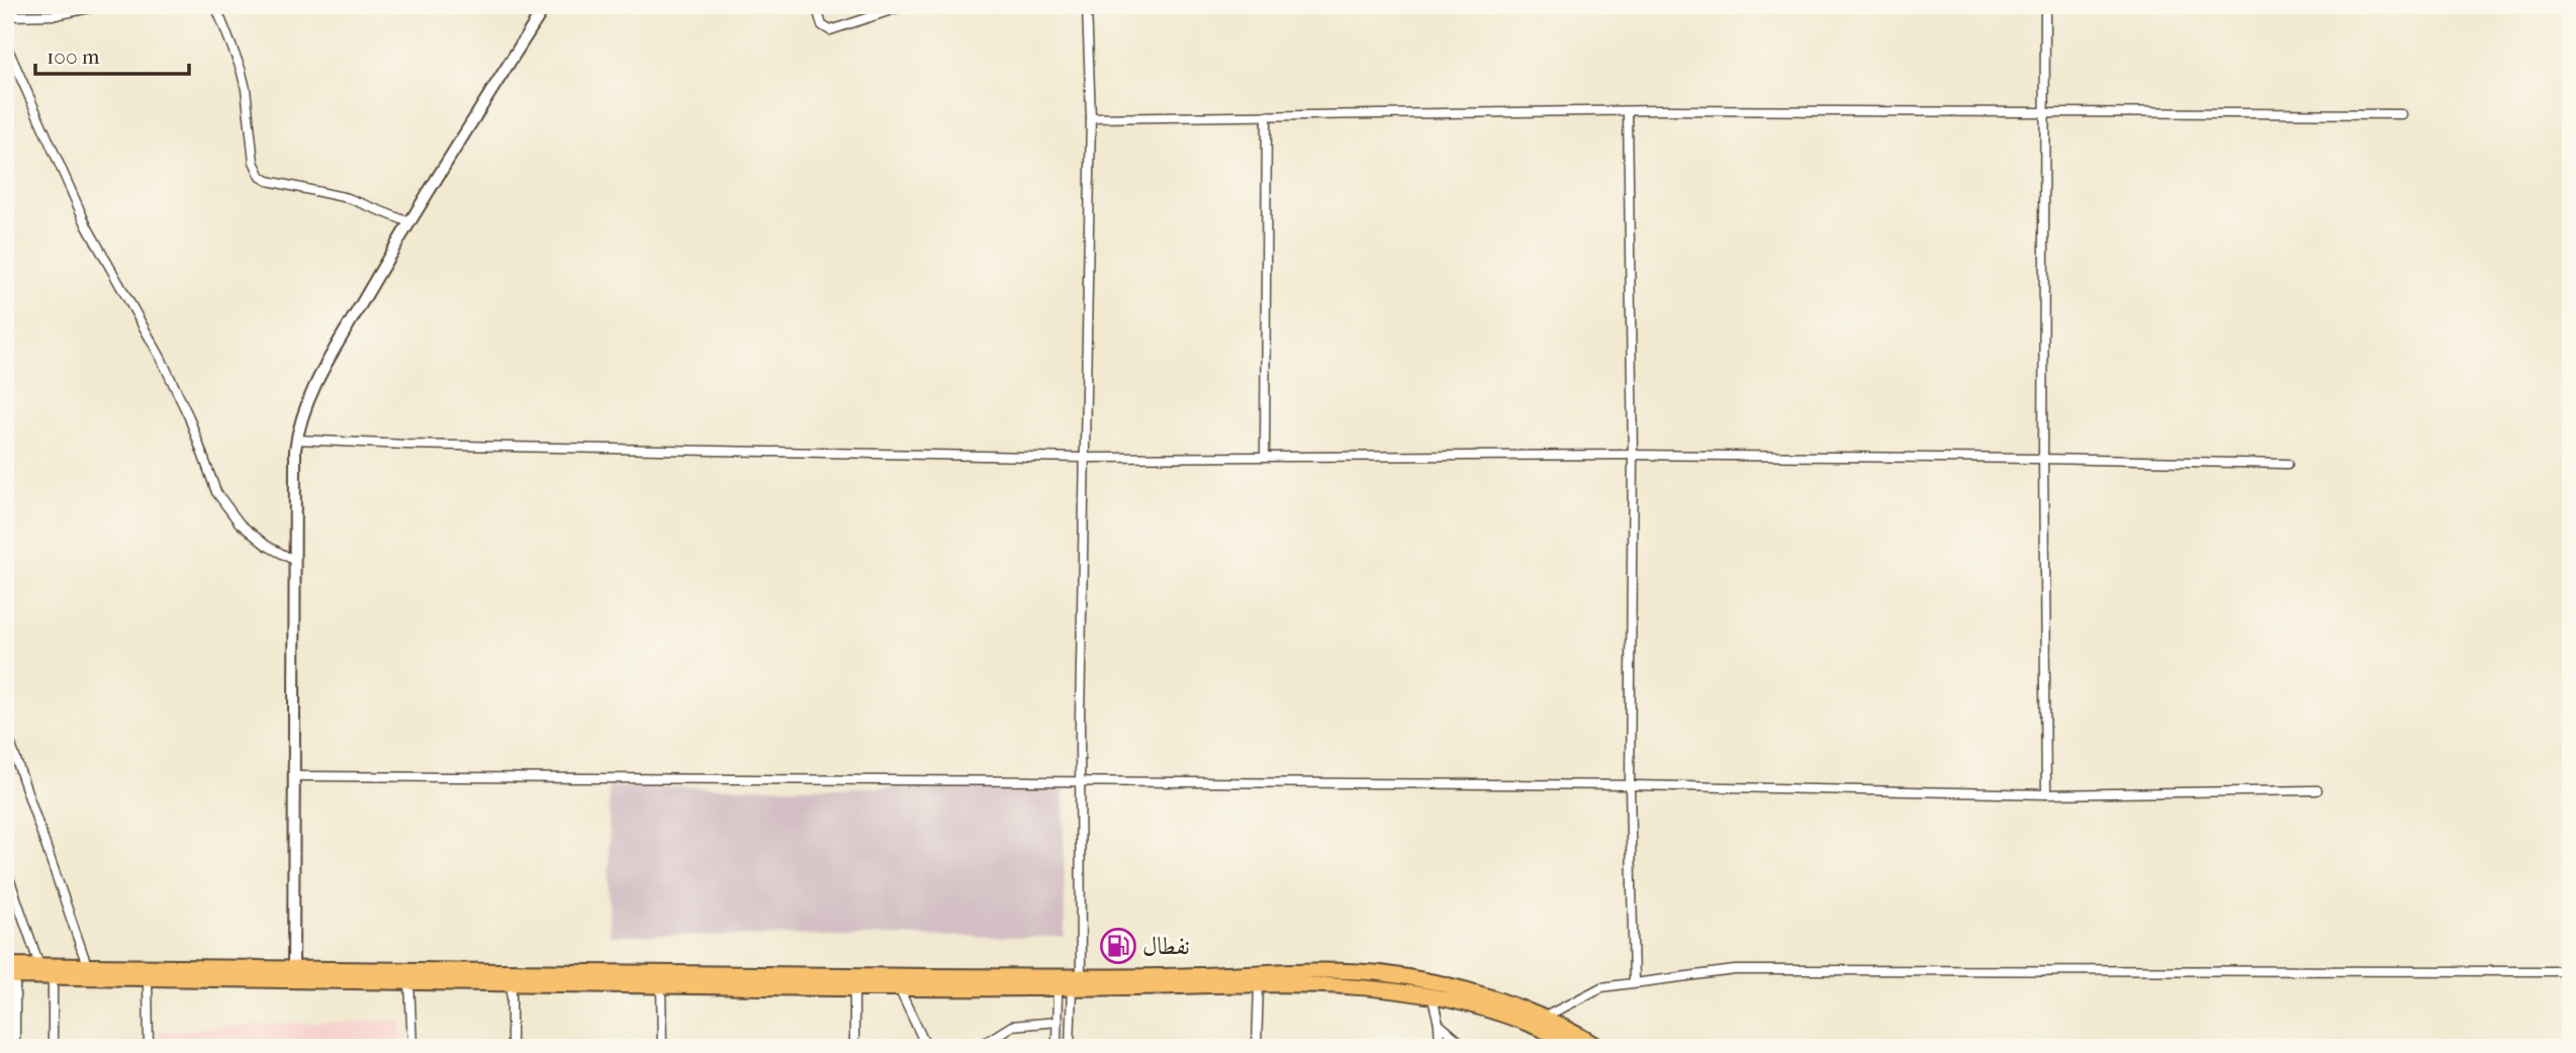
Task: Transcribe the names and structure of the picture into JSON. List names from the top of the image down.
{
  "places": {
    "fuel station": ["نفطال"]
  },
  "scale_bar": "100 m"
}
